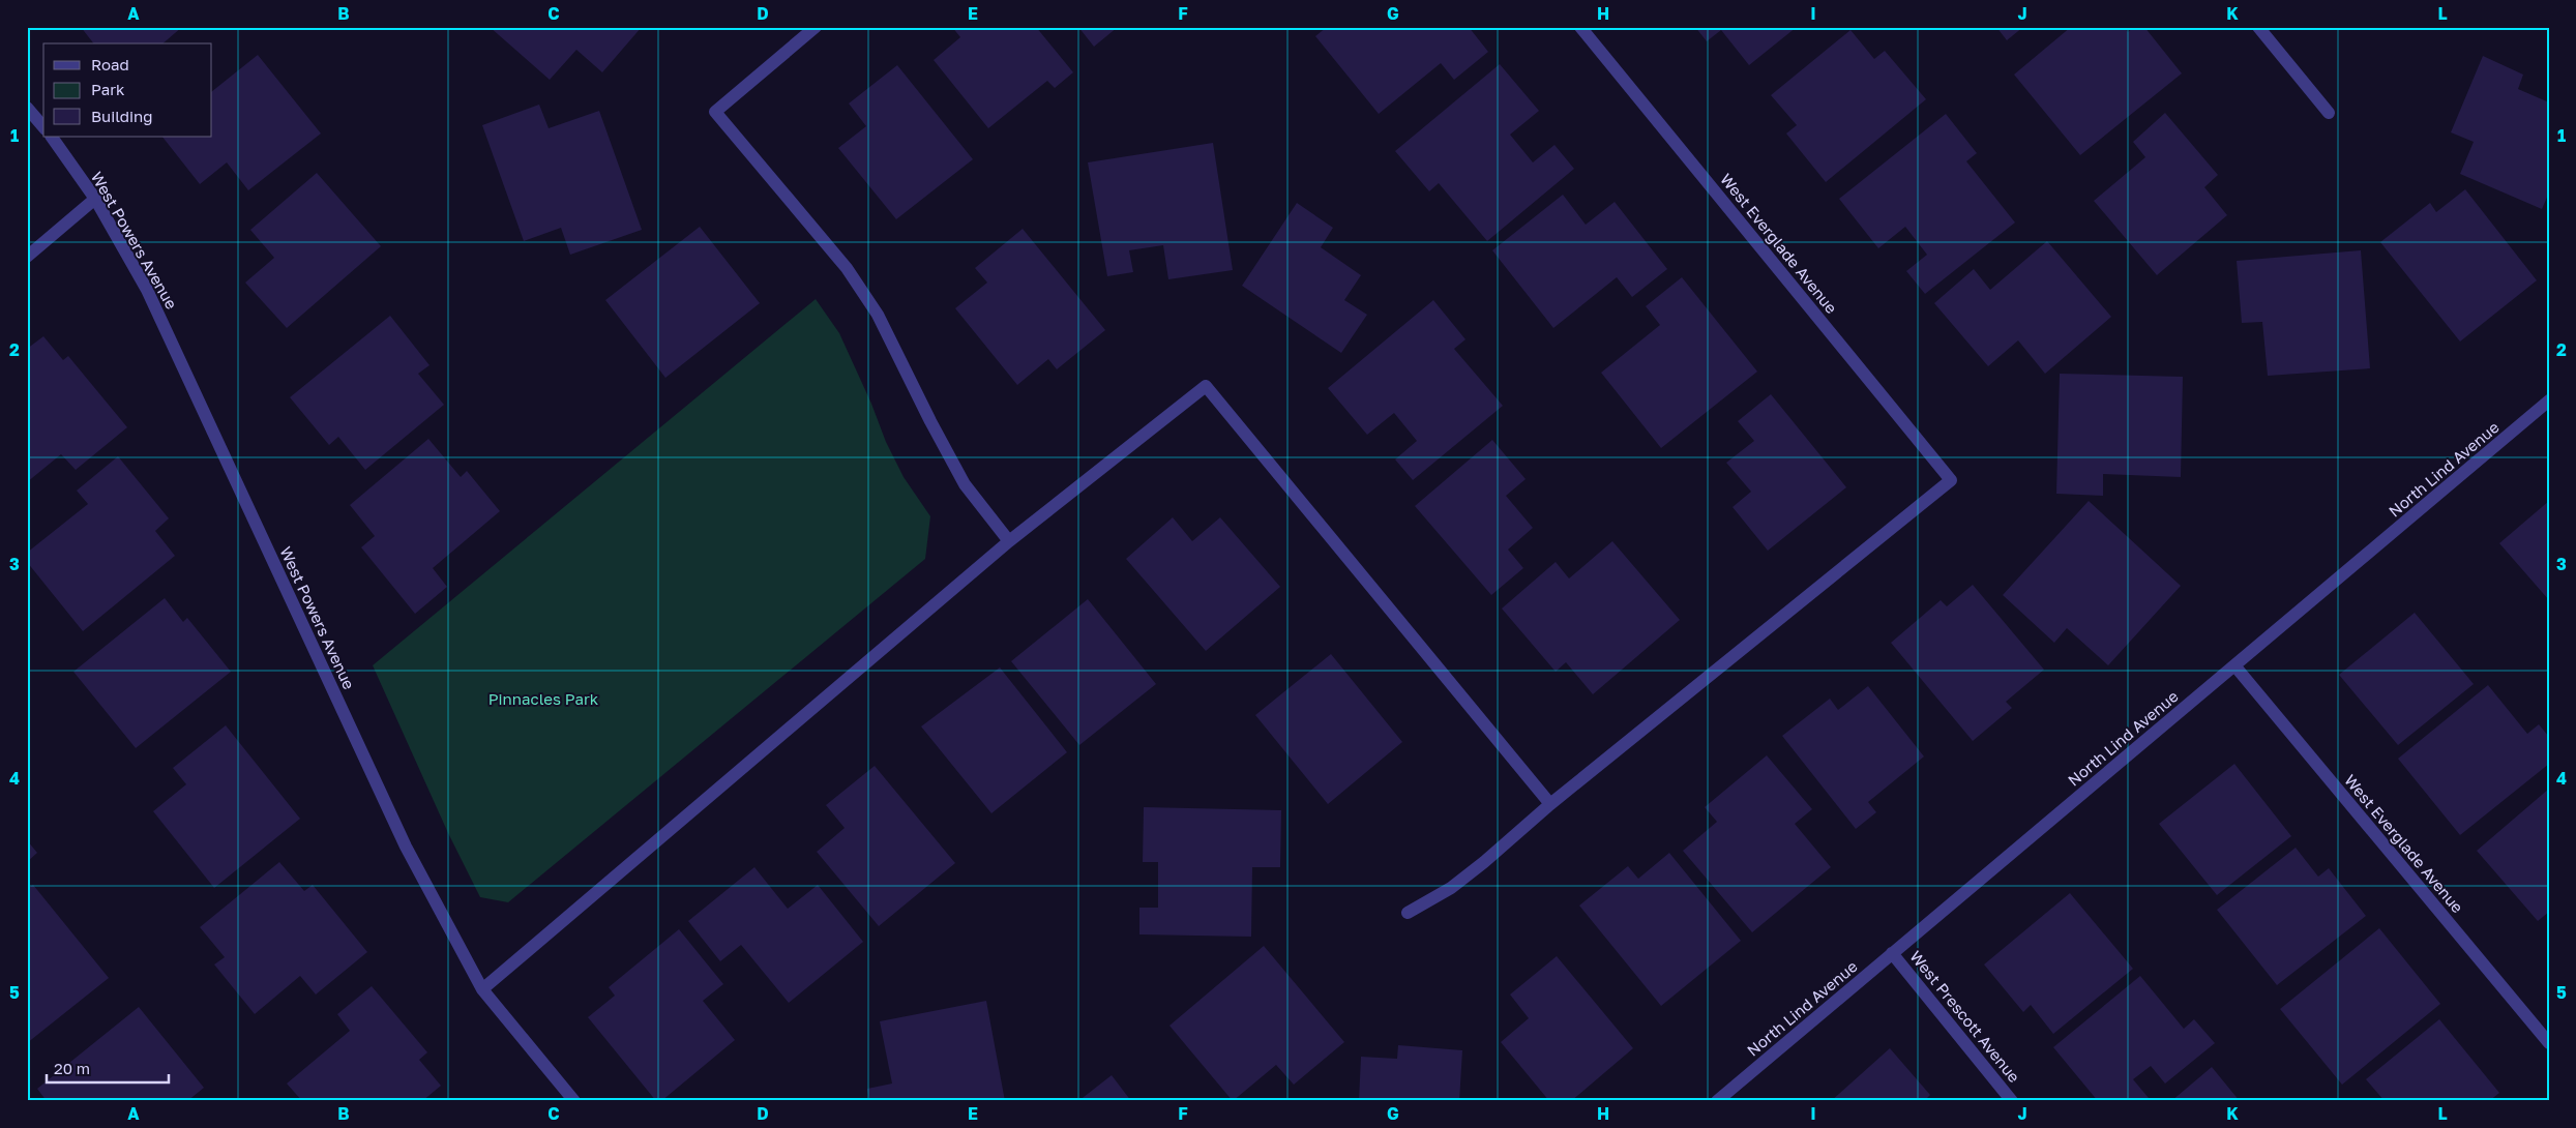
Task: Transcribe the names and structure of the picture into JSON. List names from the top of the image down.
{
  "streets": {
    "street": [
      "West Powers Avenue",
      "West Everglade Avenue",
      "North Lind Avenue",
      "West Prescott Avenue"
    ]
  },
  "crossings": [
    ["West Everglade Avenue", "North Lind Avenue"],
    ["North Lind Avenue", "West Prescott Avenue"]
  ],
  "parks": ["Pinnacles Park"],
  "legend": ["Road", "Park", "Building"],
  "scale_bar": "20 m",
  "grid": {
    "columns": [
      "A",
      "B",
      "C",
      "D",
      "E",
      "F",
      "G",
      "H",
      "I",
      "J",
      "K",
      "L"
    ],
    "rows": [
      "1",
      "2",
      "3",
      "4",
      "5"
    ]
  }
}
